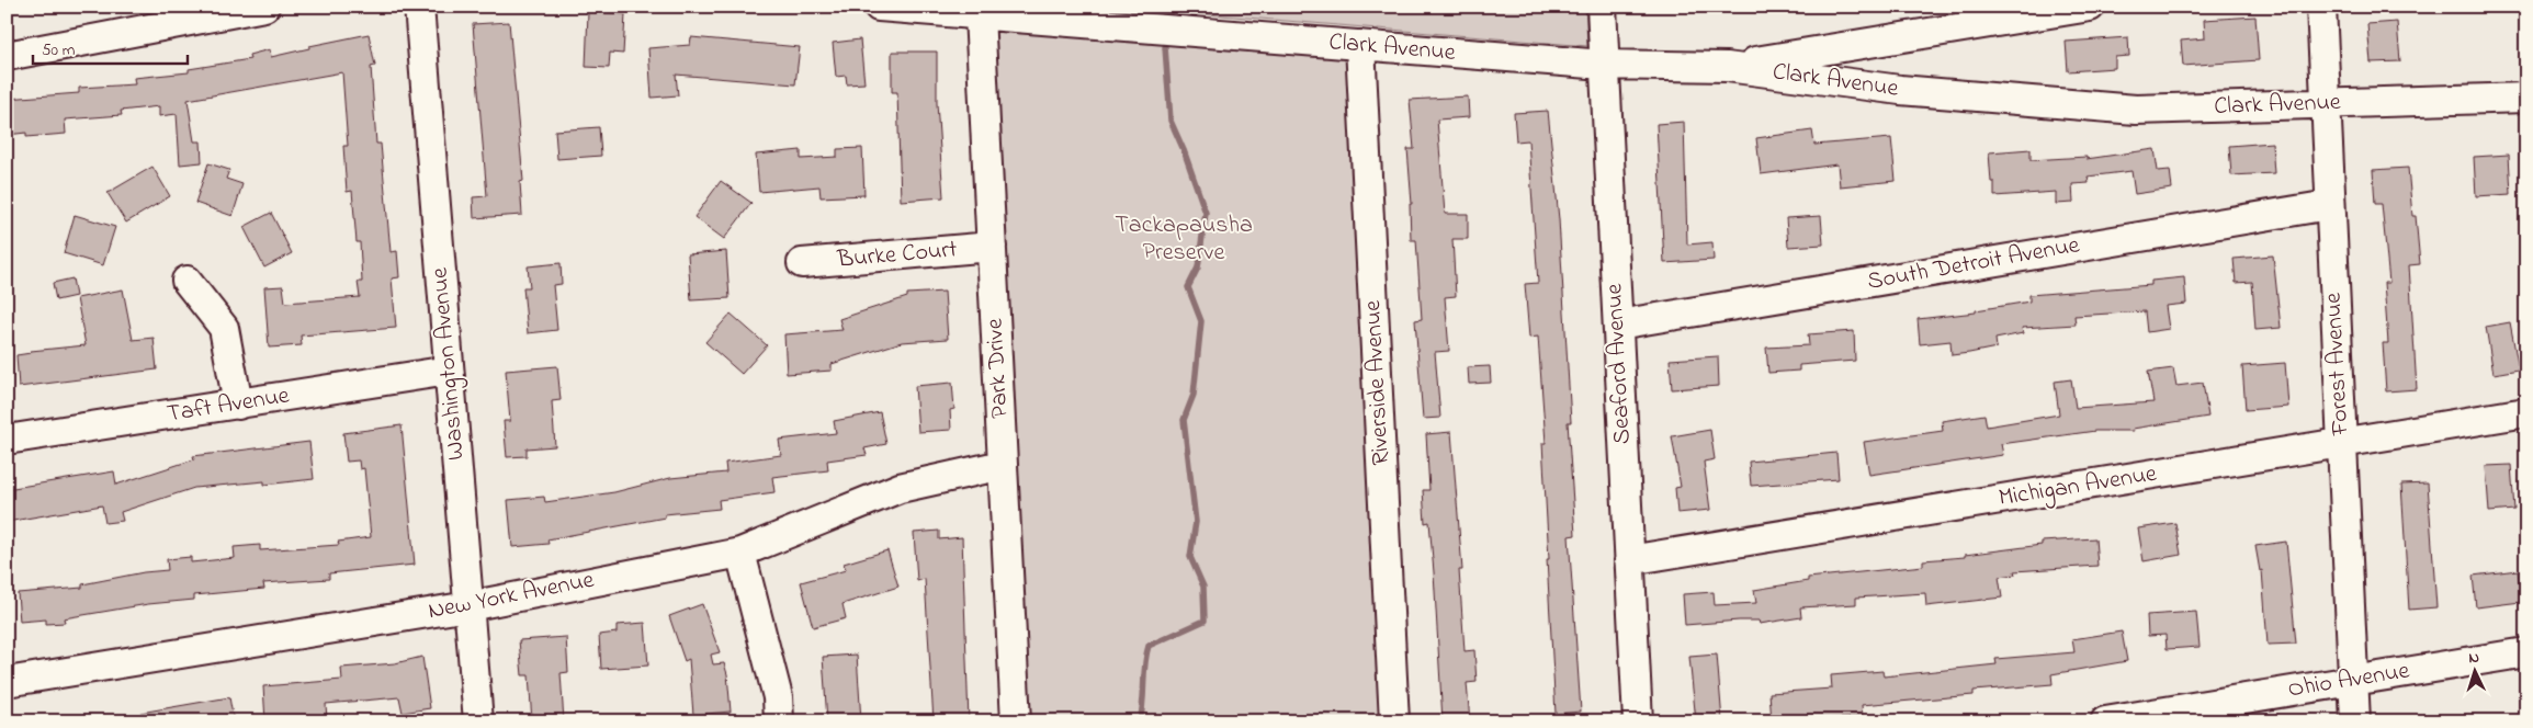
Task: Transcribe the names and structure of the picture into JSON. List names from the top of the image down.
{
  "streets": {
    "street": [
      "Clark Avenue",
      "Burke Court",
      "South Detroit Avenue",
      "Washington Avenue",
      "Seaford Avenue",
      "Forest Avenue",
      "Park Drive",
      "Riverside Avenue",
      "Taft Avenue",
      "Michigan Avenue",
      "New York Avenue",
      "Ohio Avenue"
    ]
  },
  "crossings": [
    ["Clark Avenue", "Seaford Avenue"],
    ["Clark Avenue", "Forest Avenue"],
    ["Clark Avenue", "Park Drive"],
    ["Clark Avenue", "Riverside Avenue"],
    ["Burke Court", "Park Drive"],
    ["South Detroit Avenue", "Seaford Avenue"],
    ["South Detroit Avenue", "Forest Avenue"],
    ["Washington Avenue", "Taft Avenue"],
    ["Washington Avenue", "New York Avenue"],
    ["Seaford Avenue", "Michigan Avenue"],
    ["Forest Avenue", "Michigan Avenue"],
    ["Forest Avenue", "Ohio Avenue"],
    ["Park Drive", "New York Avenue"]
  ],
  "parks": ["Tackapausha Preserve"],
  "scale_bar": "50 m",
  "north": "top"
}
